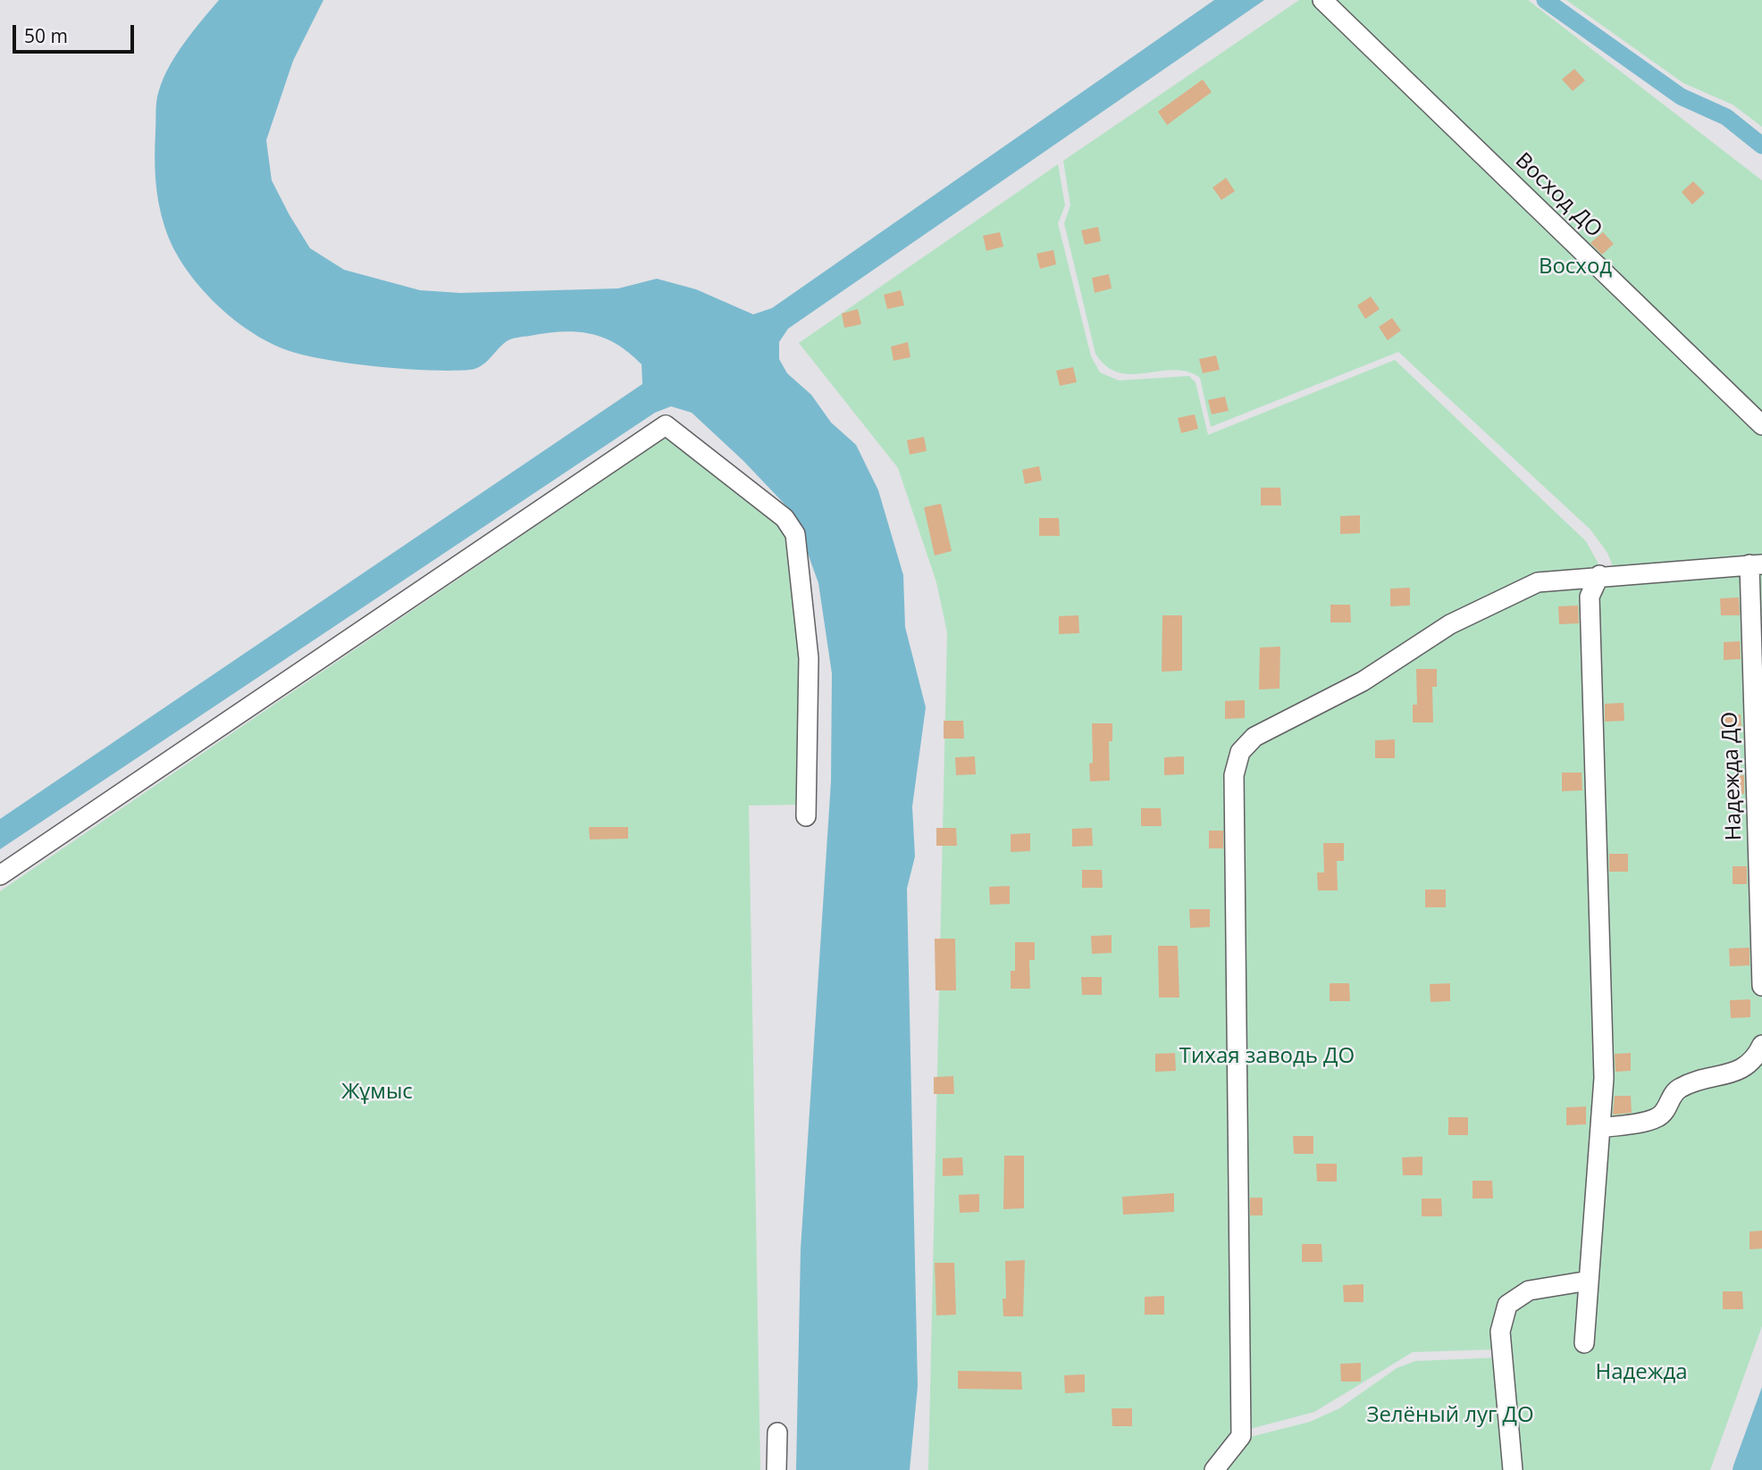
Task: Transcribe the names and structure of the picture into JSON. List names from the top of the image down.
{
  "streets": {
    "street": ["Восход ДО", "Надежда ДО"]
  },
  "parks": [
    "Восход",
    "Тихая заводь ДО",
    "Жұмыс",
    "Надежда",
    "Зелёный луг ДО"
  ],
  "scale_bar": "50 m"
}
